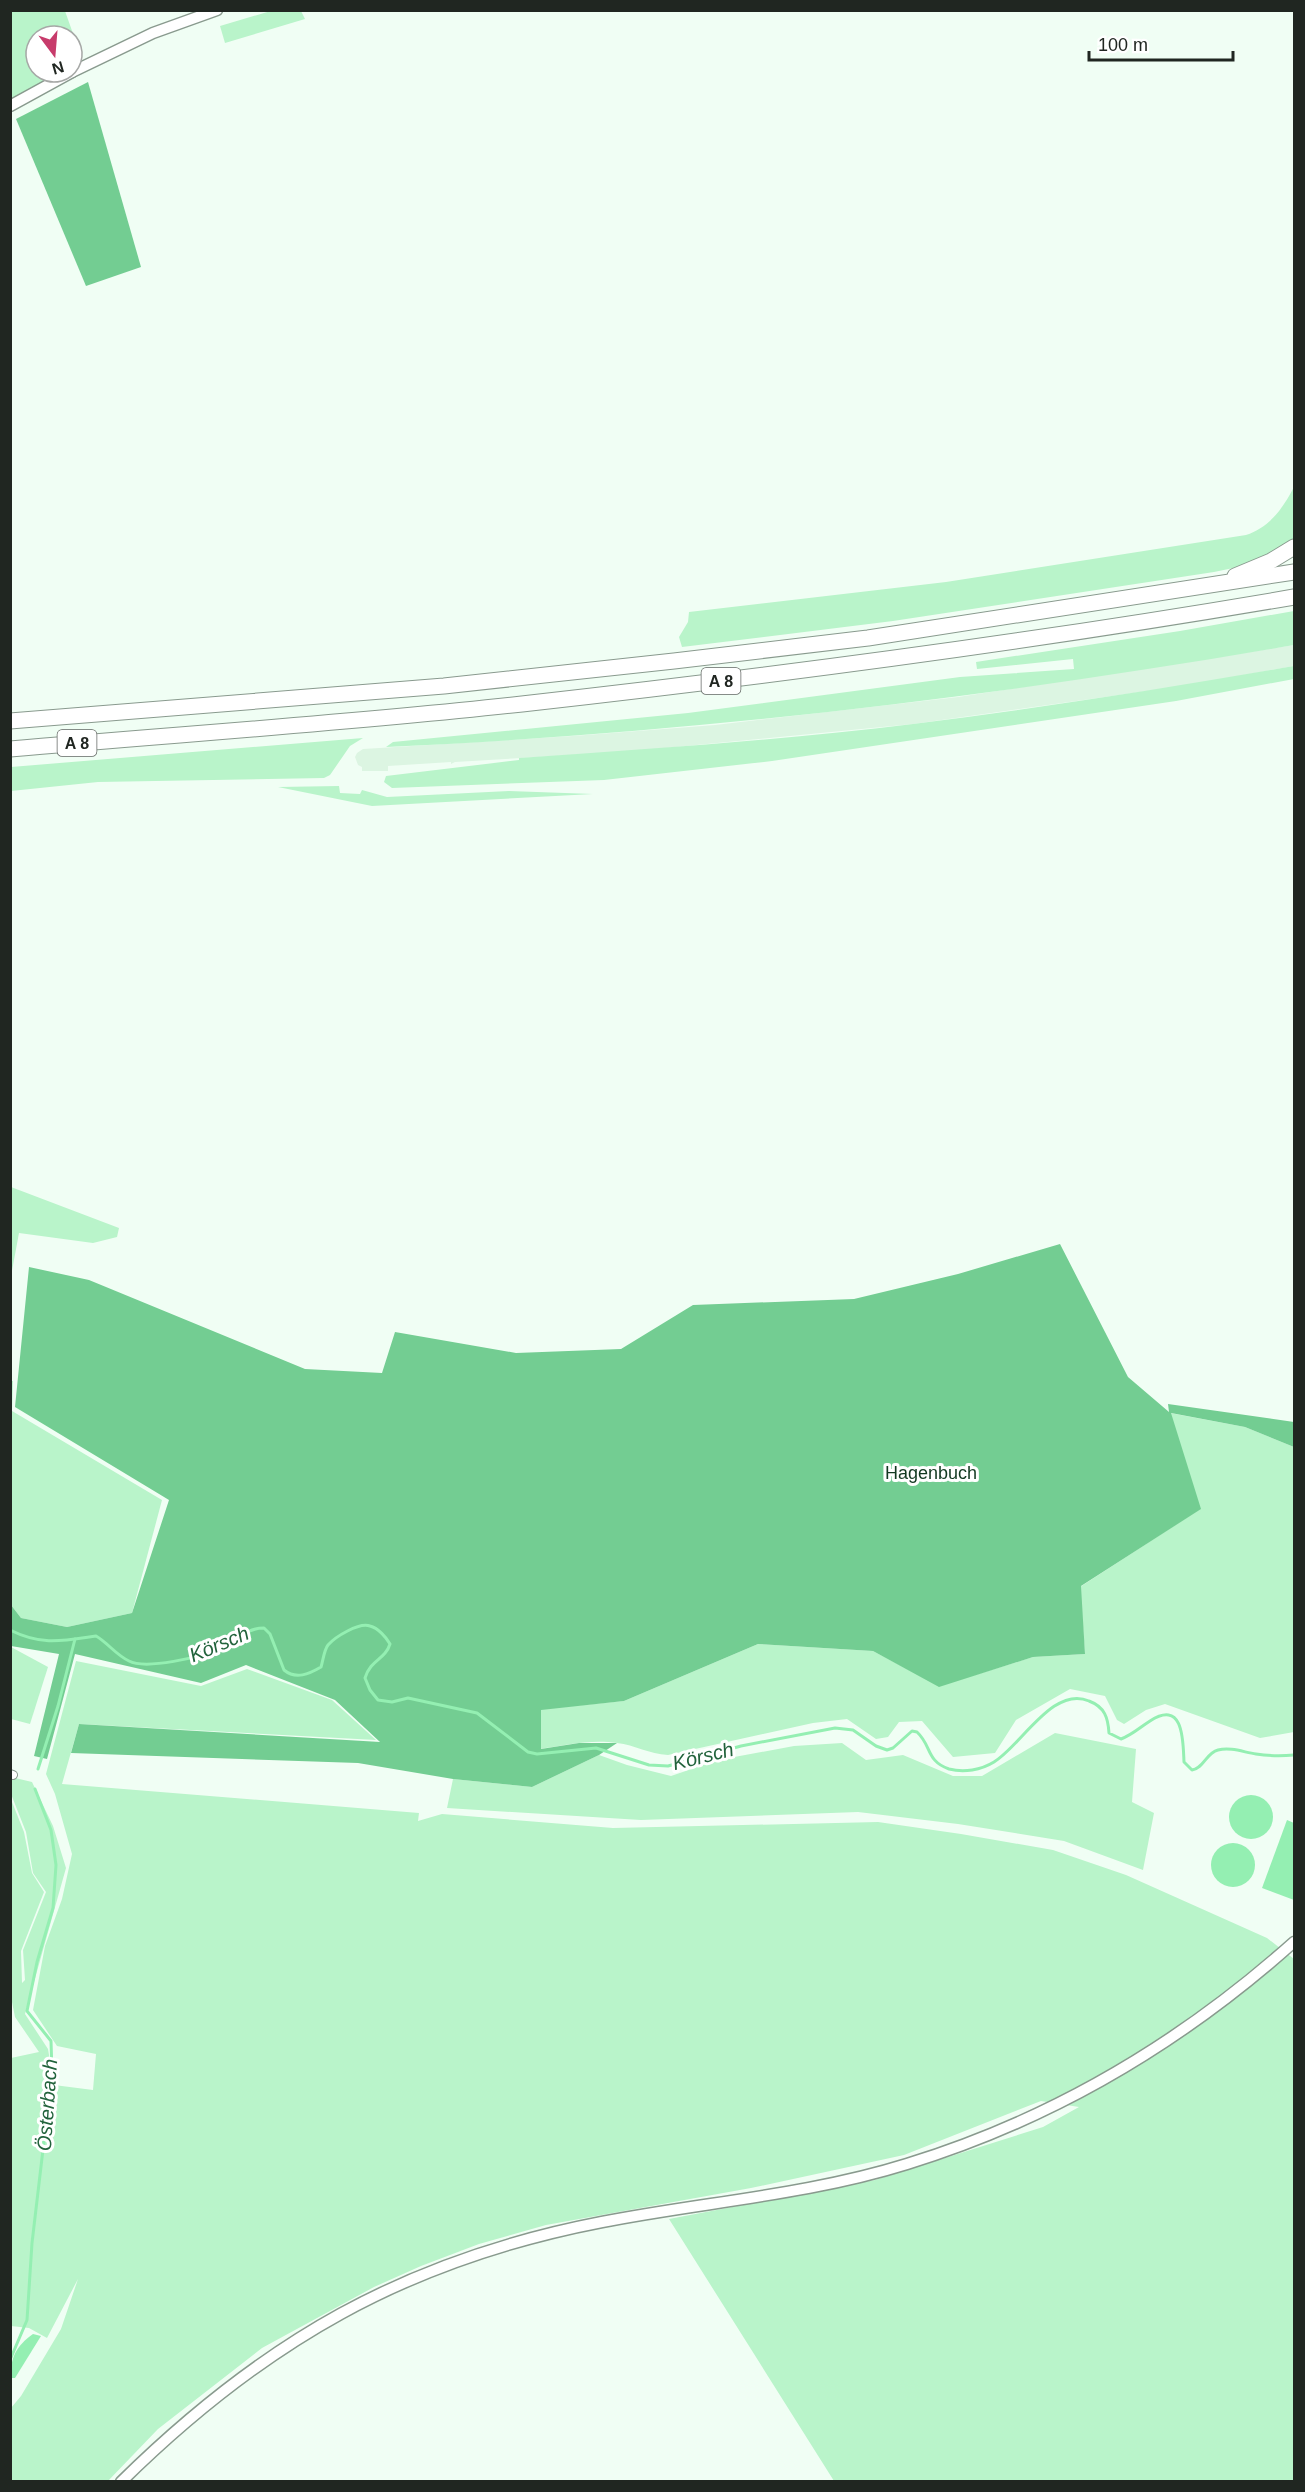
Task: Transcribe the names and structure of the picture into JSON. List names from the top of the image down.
{
  "streets": {
    "highway": ["A 8"]
  },
  "water": ["Körsch", "Österbach"],
  "parks": ["Hagenbuch"],
  "scale_bar": "100 m",
  "north": "bottom"
}
